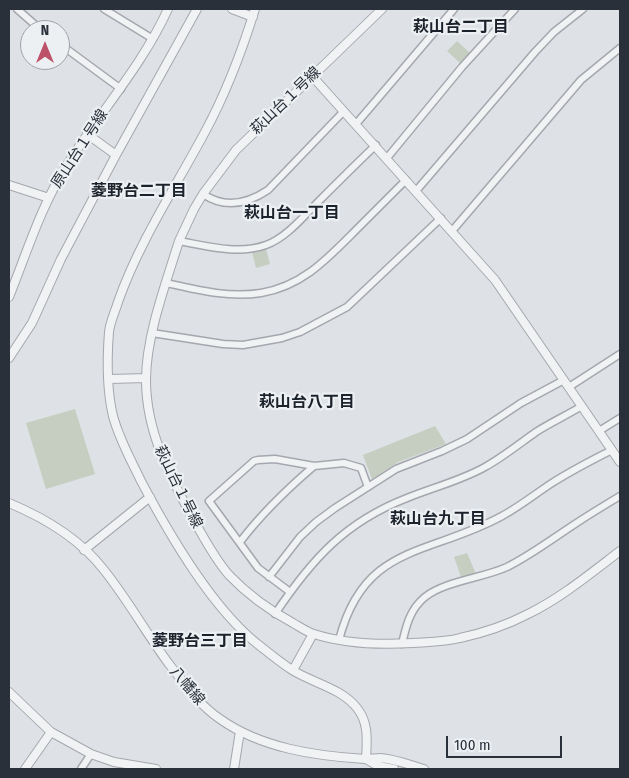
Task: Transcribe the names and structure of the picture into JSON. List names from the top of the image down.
{
  "streets": {
    "street": ["萩山台１号線", "原山台１号線", "八幡線"]
  },
  "districts": [
    "萩山台二丁目",
    "菱野台二丁目",
    "萩山台一丁目",
    "萩山台八丁目",
    "萩山台九丁目",
    "菱野台三丁目"
  ],
  "scale_bar": "100 m",
  "north": "top"
}
